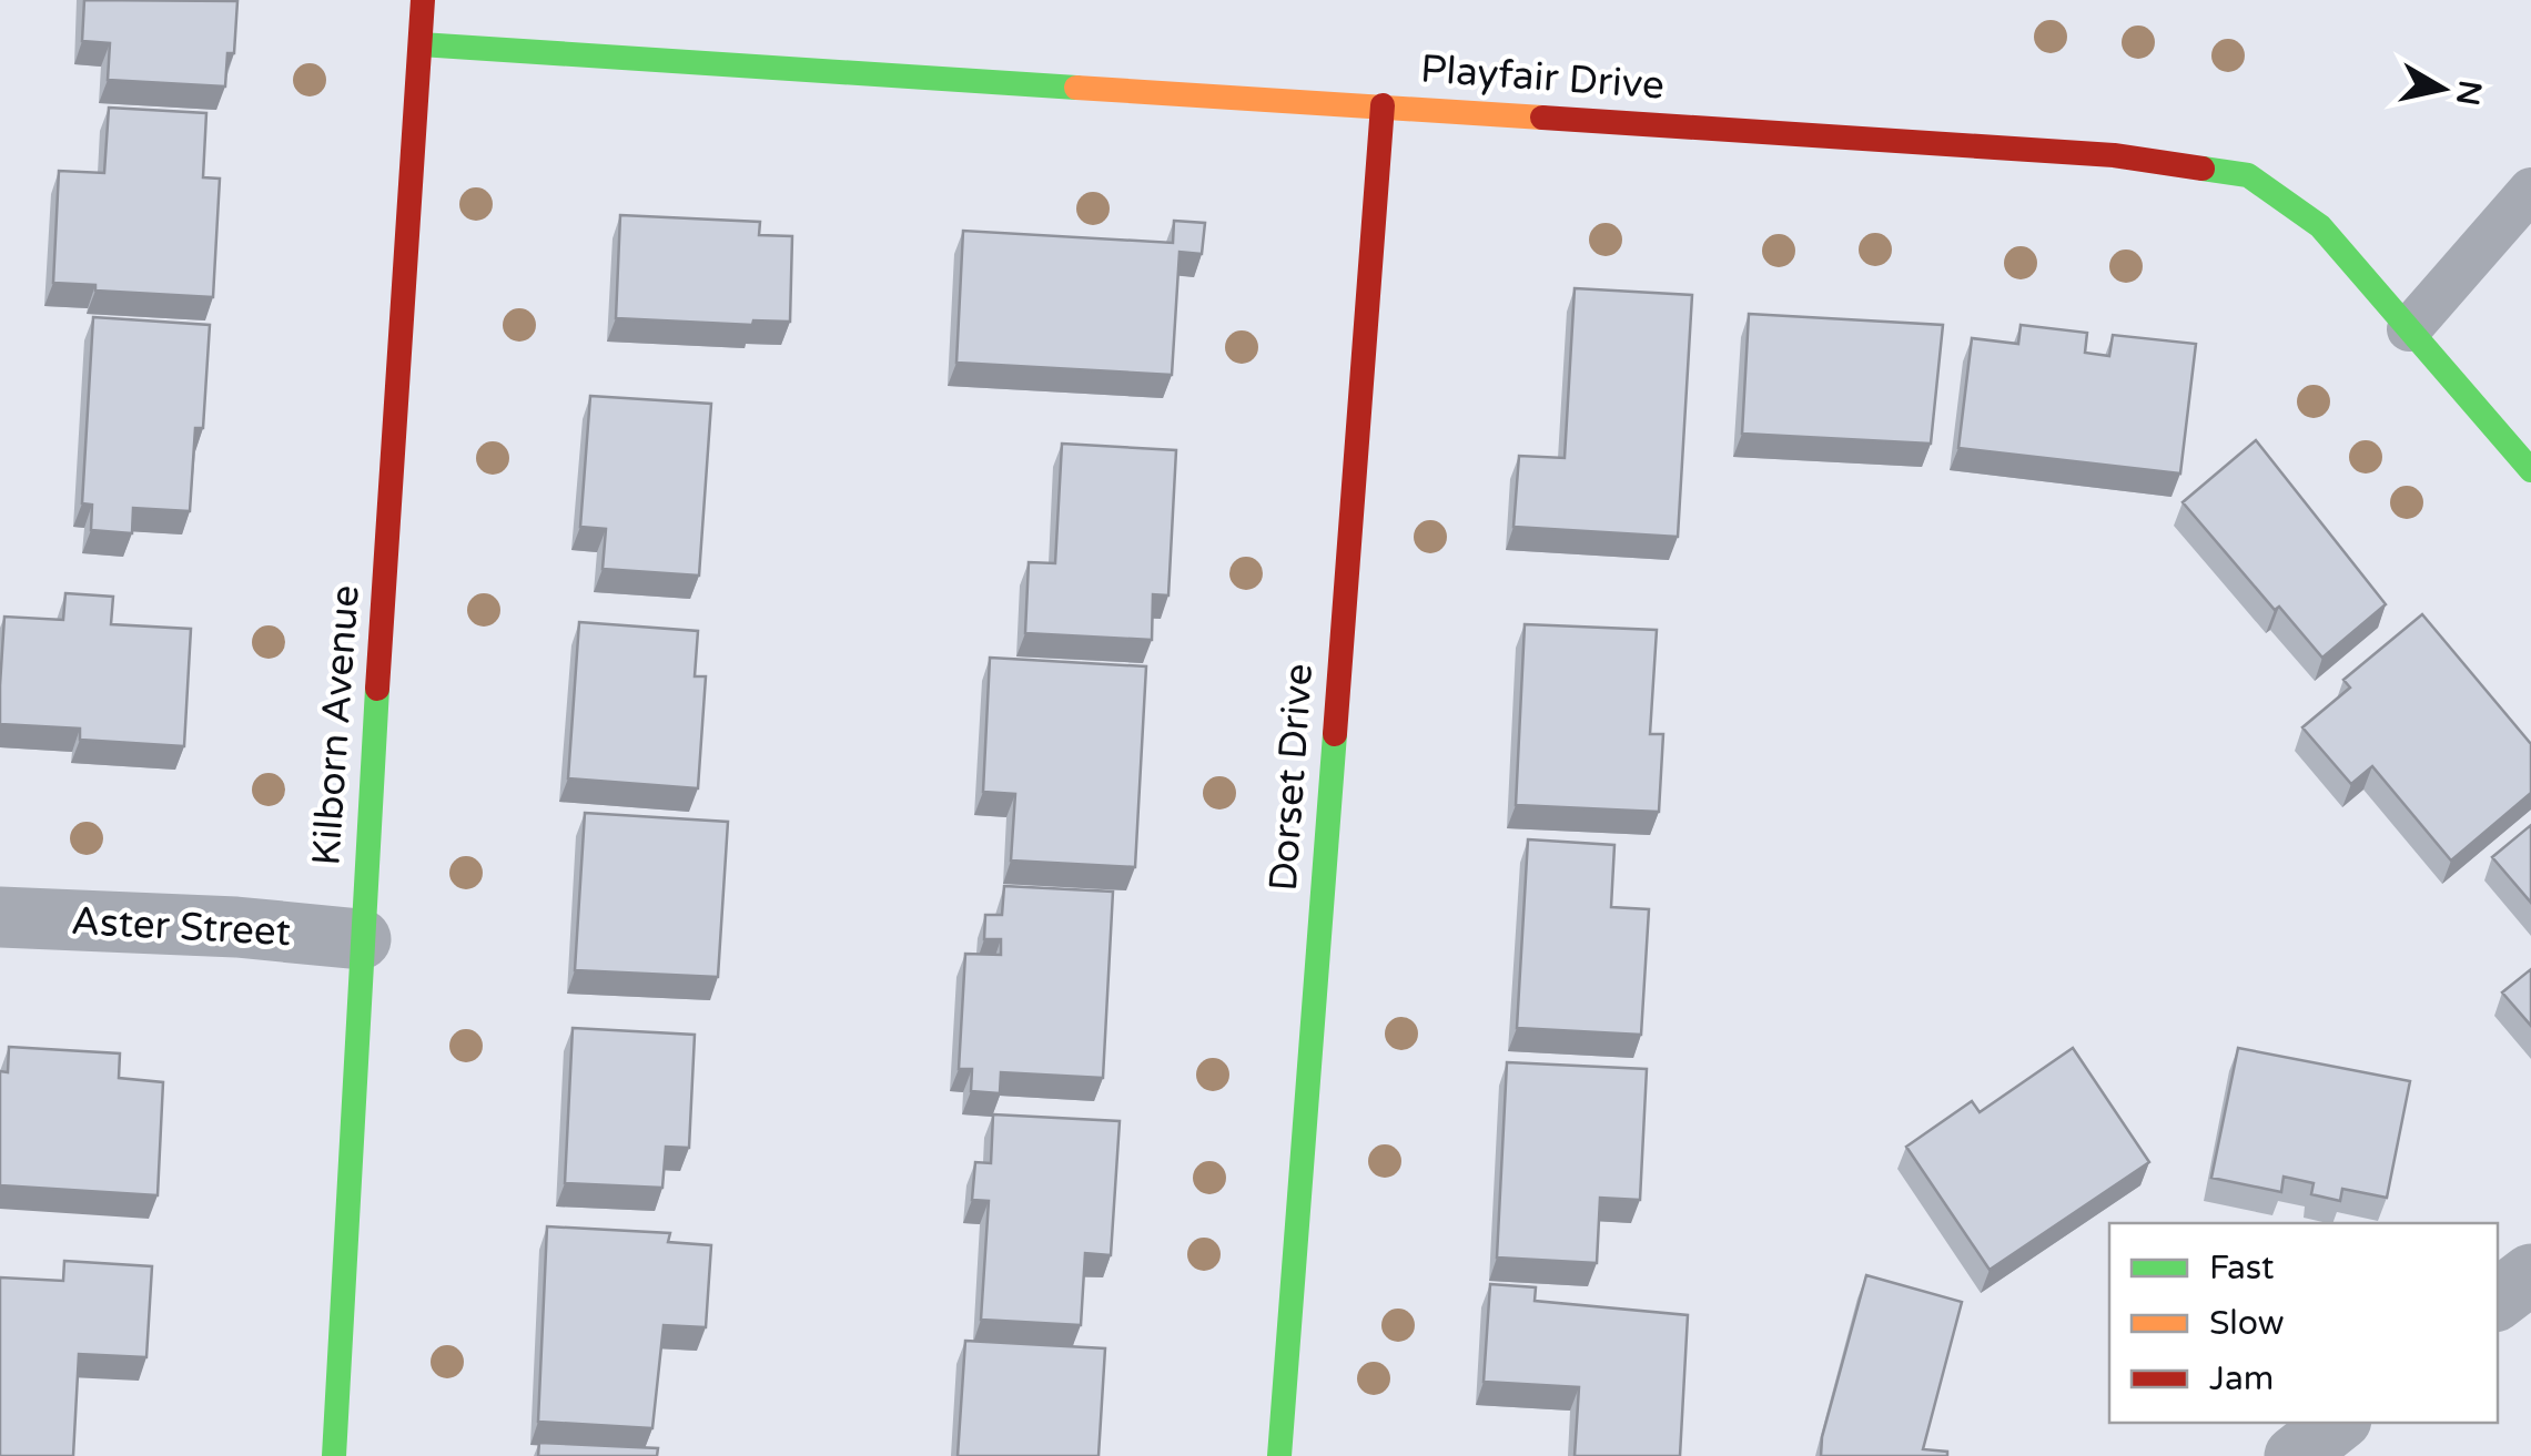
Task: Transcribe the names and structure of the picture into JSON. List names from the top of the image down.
{
  "streets": {
    "street": [
      "Playfair Drive",
      "Kilborn Avenue",
      "Dorset Drive",
      "Aster Street"
    ]
  },
  "crossings": [
    ["Playfair Drive", "Kilborn Avenue"],
    ["Playfair Drive", "Dorset Drive"],
    ["Kilborn Avenue", "Aster Street"]
  ],
  "legend": ["Fast", "Slow", "Jam"],
  "north": "right"
}
